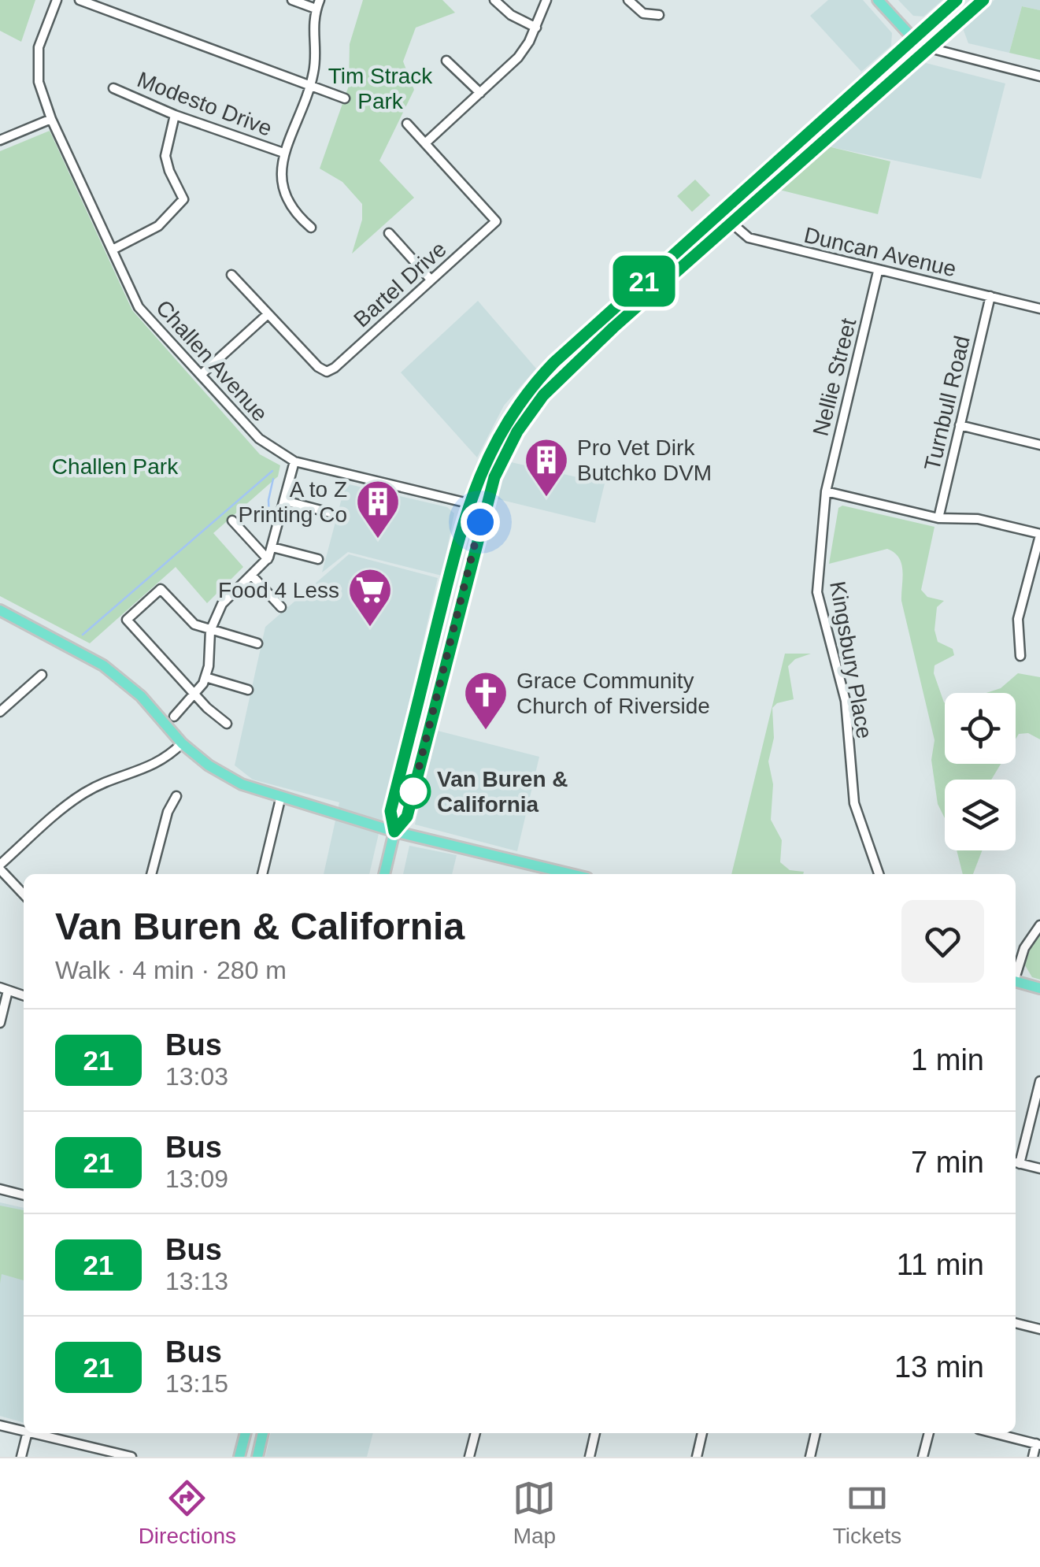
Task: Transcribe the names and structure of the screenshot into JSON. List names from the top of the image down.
{
  "streets": {
    "street": [
      "Modesto Drive",
      "Duncan Avenue",
      "Bartel Drive",
      "Challen Avenue",
      "Nellie Street",
      "Turnbull Road",
      "Kingsbury Place"
    ]
  },
  "crossings": [
    ["Duncan Avenue", "Nellie Street"],
    ["Duncan Avenue", "Turnbull Road"],
    ["Nellie Street", "Kingsbury Place"]
  ],
  "parks": ["Tim Strack Park", "Challen Park"],
  "places": {
    "building": ["Pro Vet Dirk Butchko DVM", "A to Z Printing Co"],
    "supermarket": ["Food 4 Less"],
    "church": ["Grace Community Church of Riverside"],
    "other": ["Van Buren & California"]
  },
  "lines": ["bus line 21"],
  "page": {
    "on_map": "21",
    "heading": ["Van Buren & California", "Walk · 4 min · 280 m"],
    "list": [
      {
        "mark": "21",
        "name": "Bus",
        "note": "13:03",
        "value": "1 min"
      },
      {
        "mark": "21",
        "name": "Bus",
        "note": "13:09",
        "value": "7 min"
      },
      {
        "mark": "21",
        "name": "Bus",
        "note": "13:13",
        "value": "11 min"
      },
      {
        "mark": "21",
        "name": "Bus",
        "note": "13:15",
        "value": "13 min"
      }
    ],
    "tabs": ["Directions", "Map", "Tickets"]
  }
}
